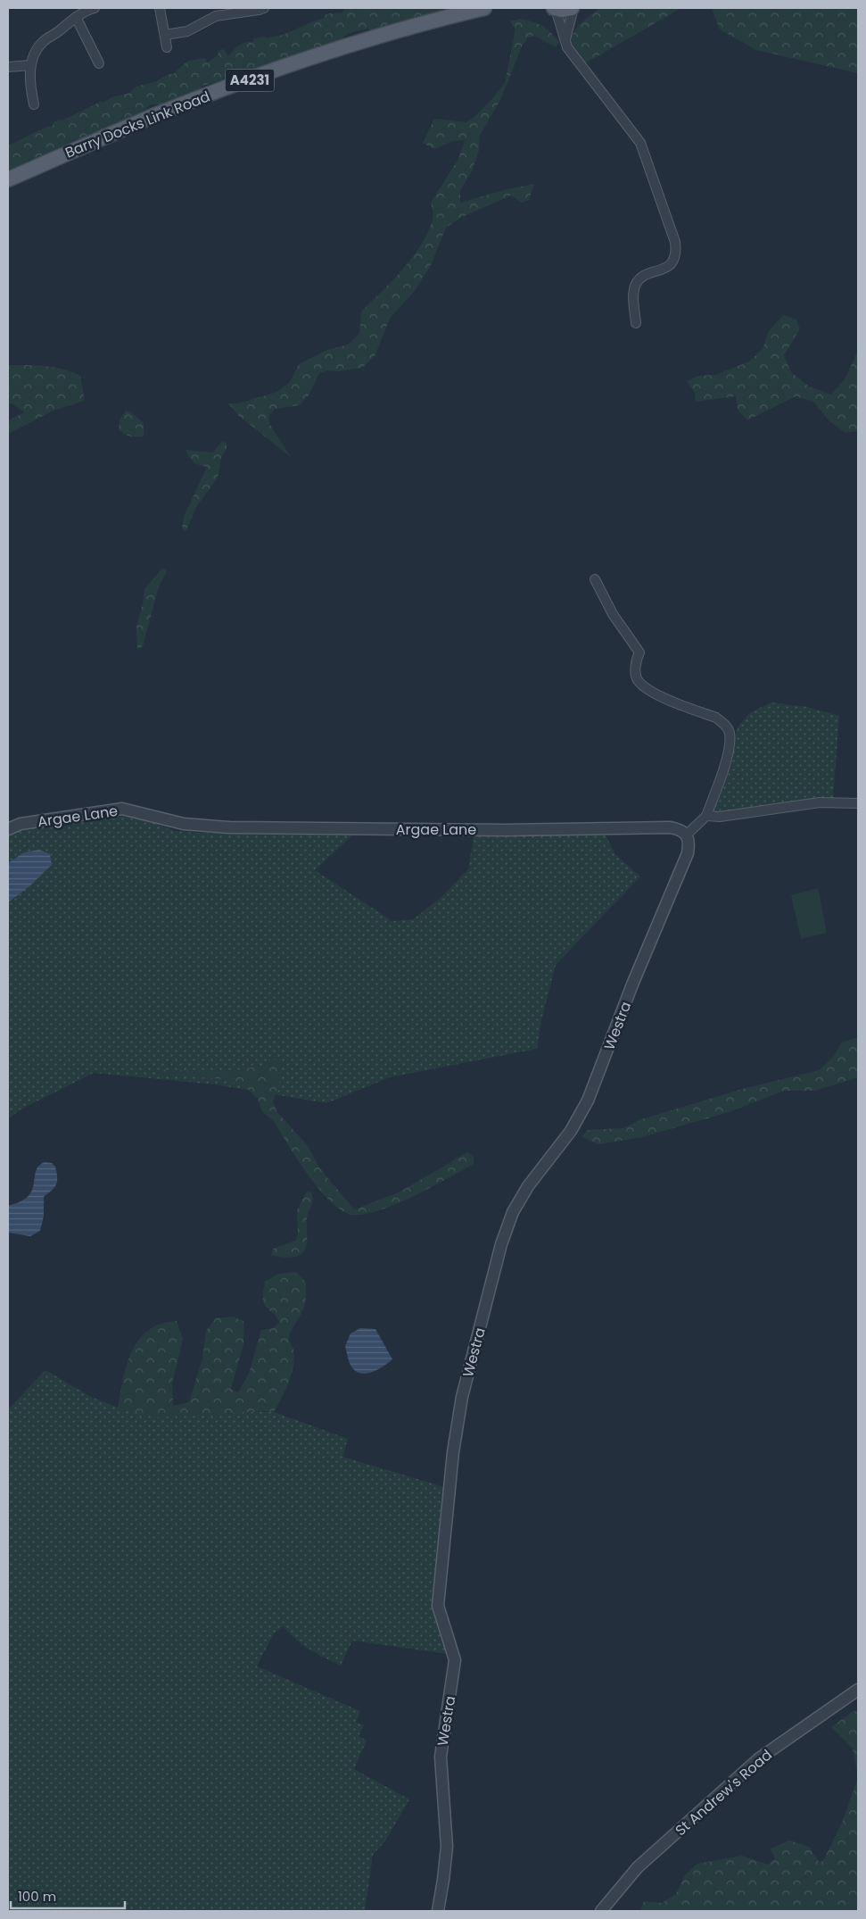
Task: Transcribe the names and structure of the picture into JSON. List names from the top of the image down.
{
  "streets": {
    "main road": ["A4231", "Barry Docks Link Road"],
    "street": ["Argae Lane", "Westra", "St Andrew's Road"]
  },
  "crossings": [
    ["Argae Lane", "Westra"]
  ],
  "scale_bar": "100 m"
}
